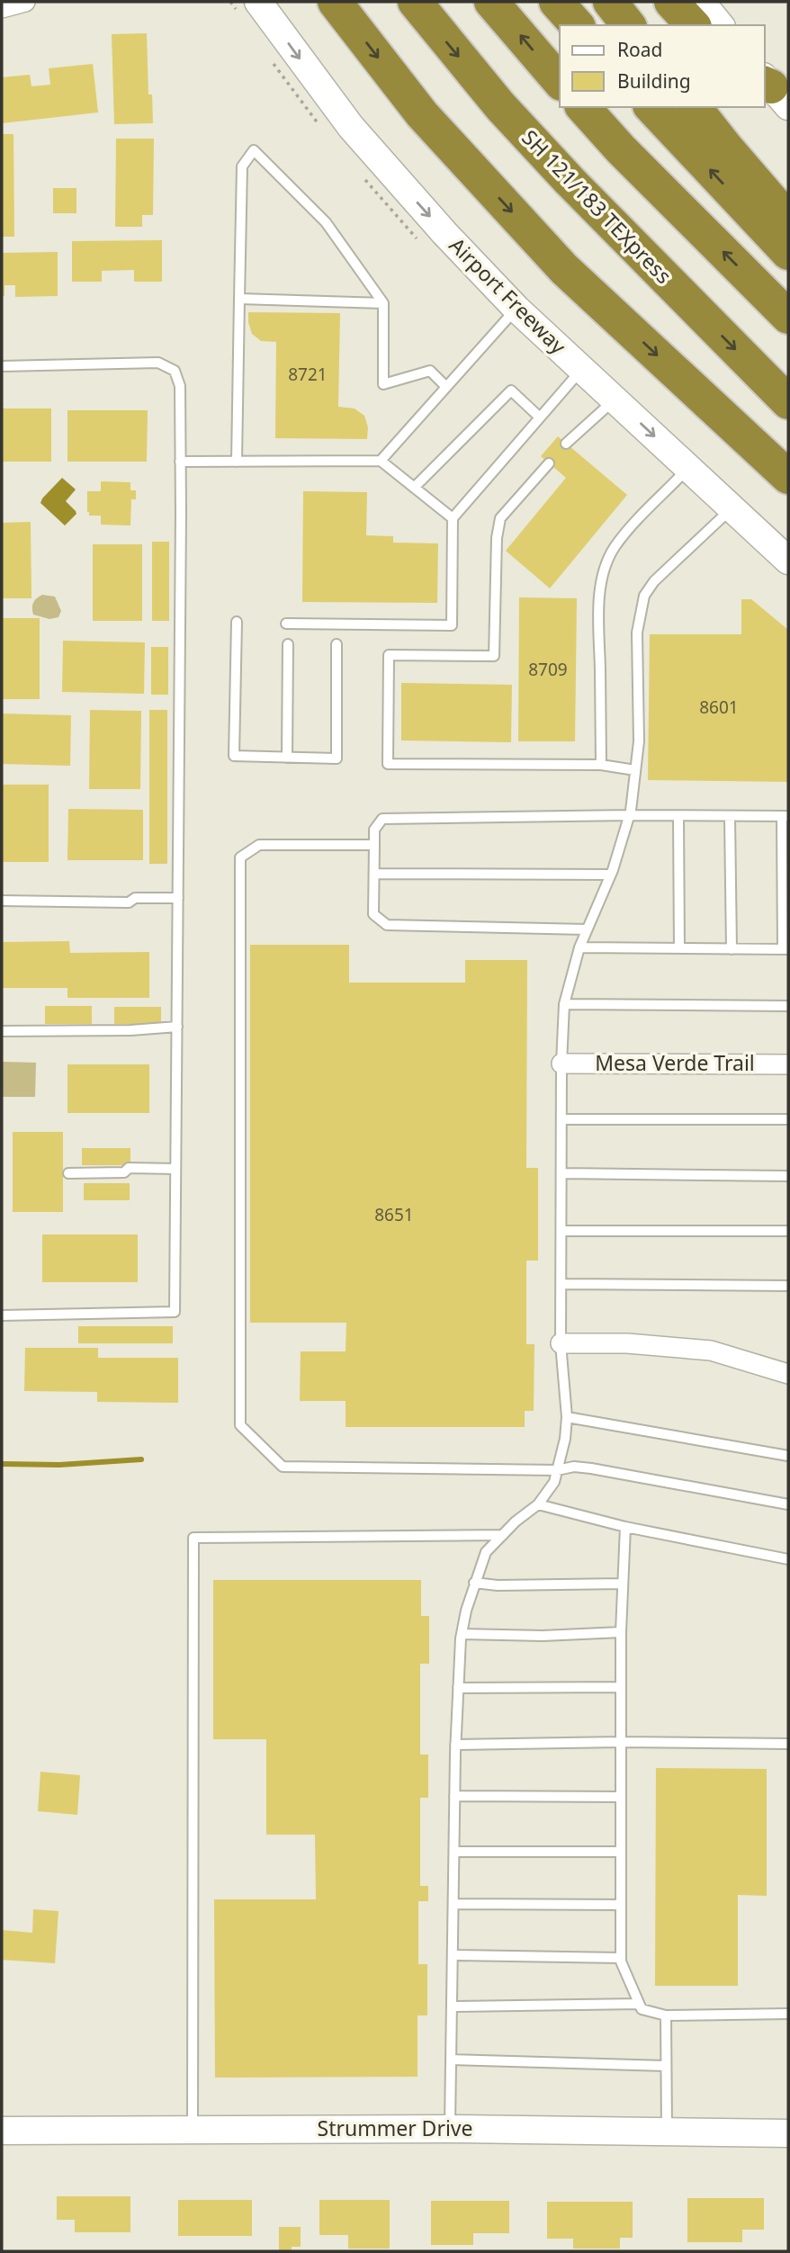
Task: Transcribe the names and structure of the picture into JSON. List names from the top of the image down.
{
  "streets": {
    "highway": ["SH 121/183 TEXpress"],
    "main road": ["Airport Freeway", "Strummer Drive"],
    "street": ["Mesa Verde Trail"]
  },
  "one_way": ["Airport Freeway"],
  "house_numbers": [
    "8721",
    "8709",
    "8601",
    "8651"
  ],
  "legend": ["Road", "Building"]
}
